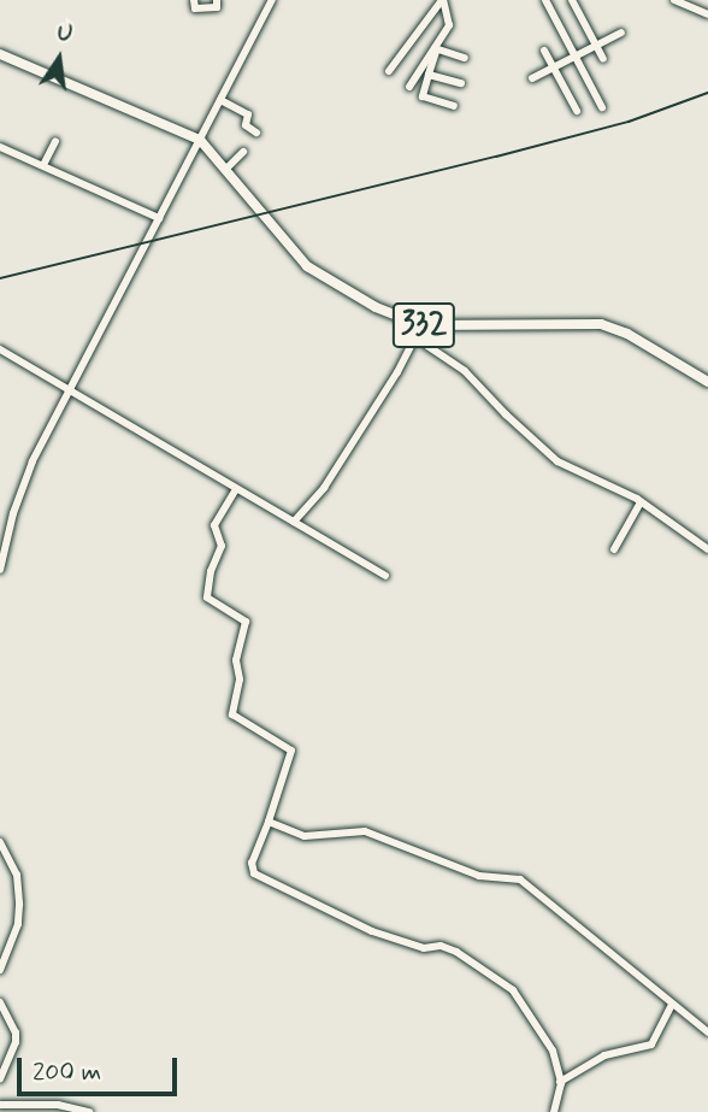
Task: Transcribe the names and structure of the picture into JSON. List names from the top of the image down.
{
  "streets": {
    "main road": ["332"]
  },
  "scale_bar": "200 m",
  "north": "top"
}
